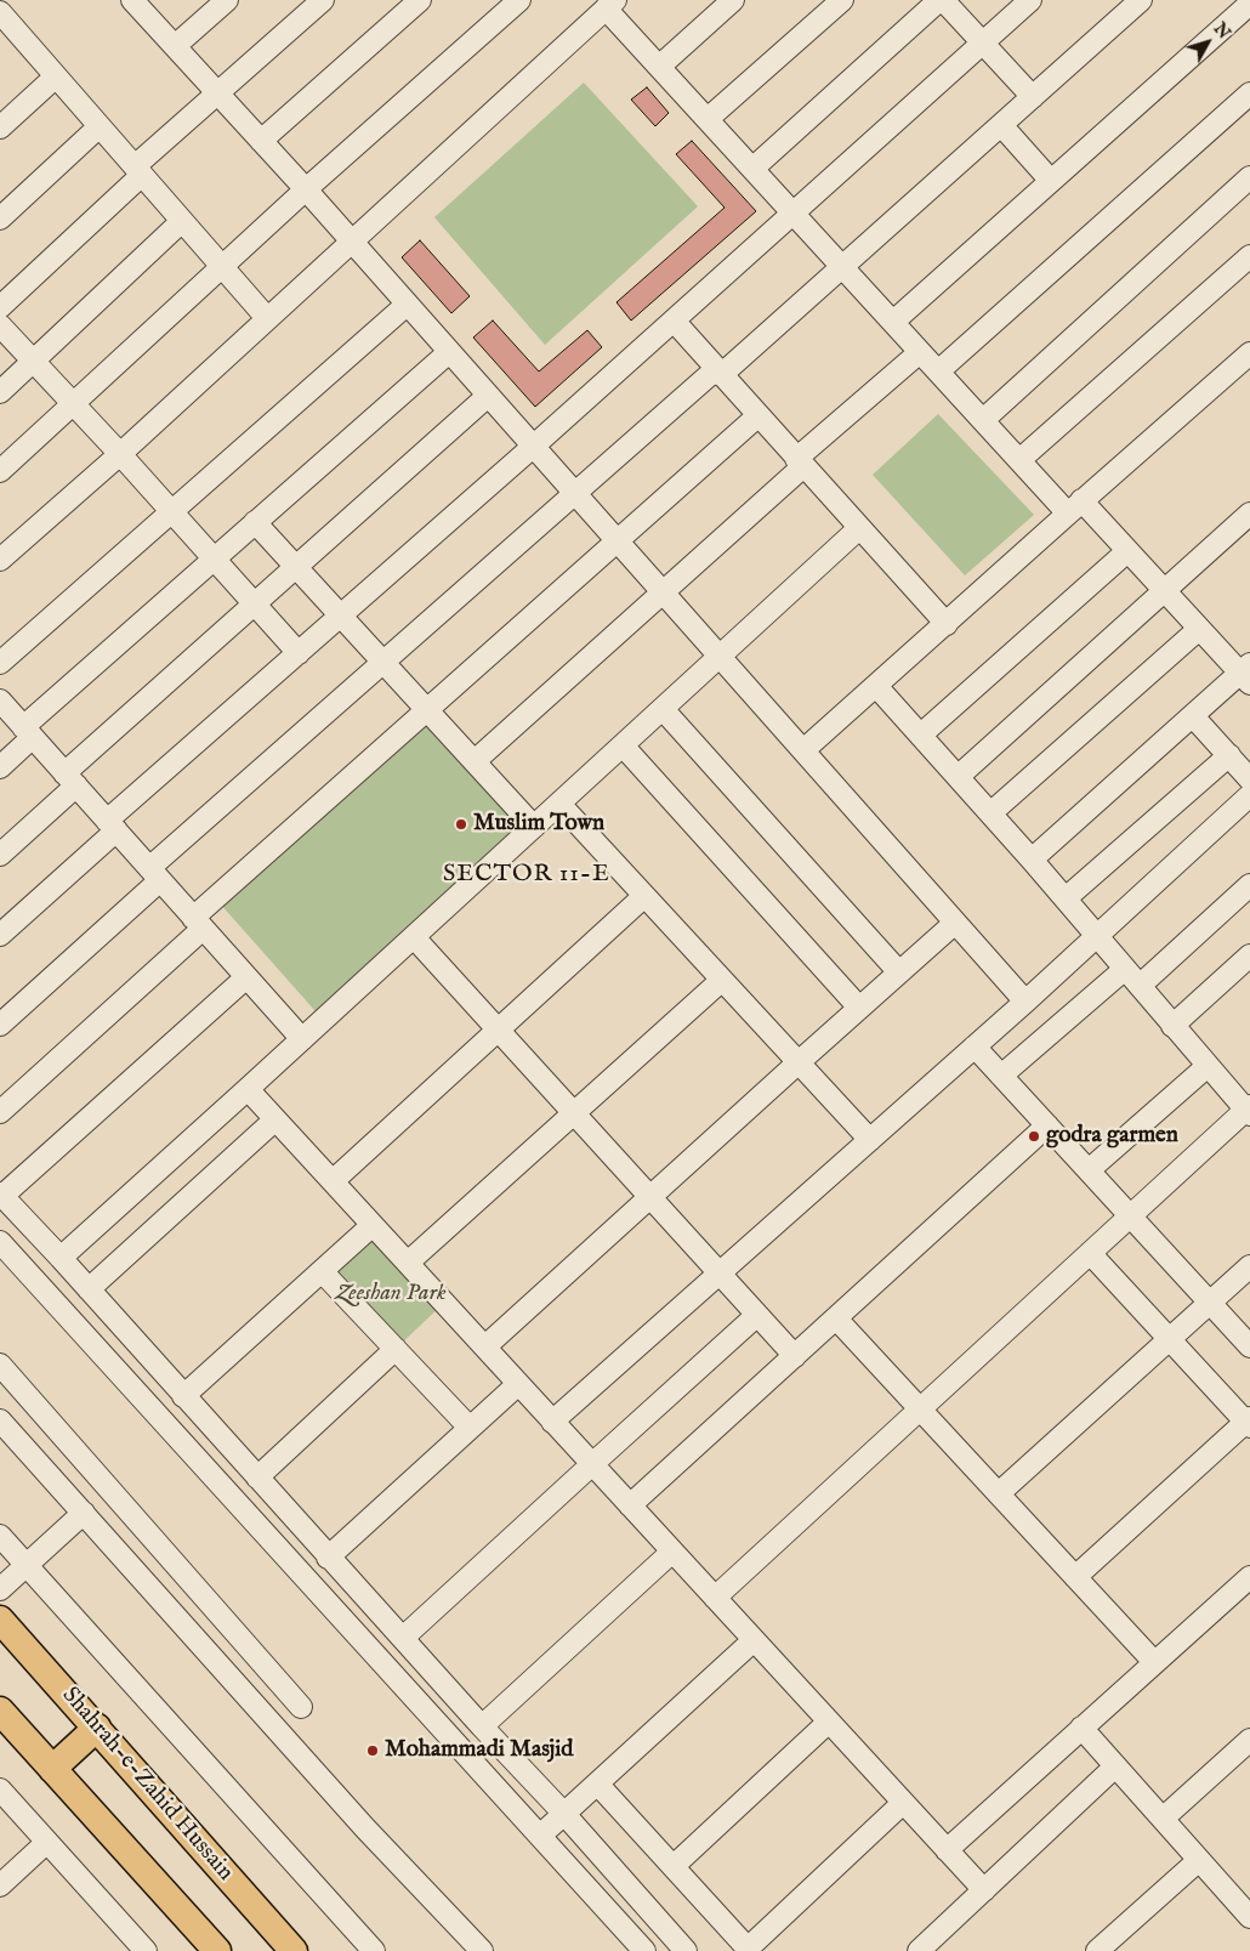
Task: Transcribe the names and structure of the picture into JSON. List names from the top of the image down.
{
  "streets": {
    "main road": ["Shahrah-e-Zahid Hussain"]
  },
  "districts": ["SECTOR 11-E"],
  "parks": ["Zeeshan Park"],
  "places": ["Muslim Town", "godra garmen", "Mohammadi Masjid"],
  "north": "top right"
}
